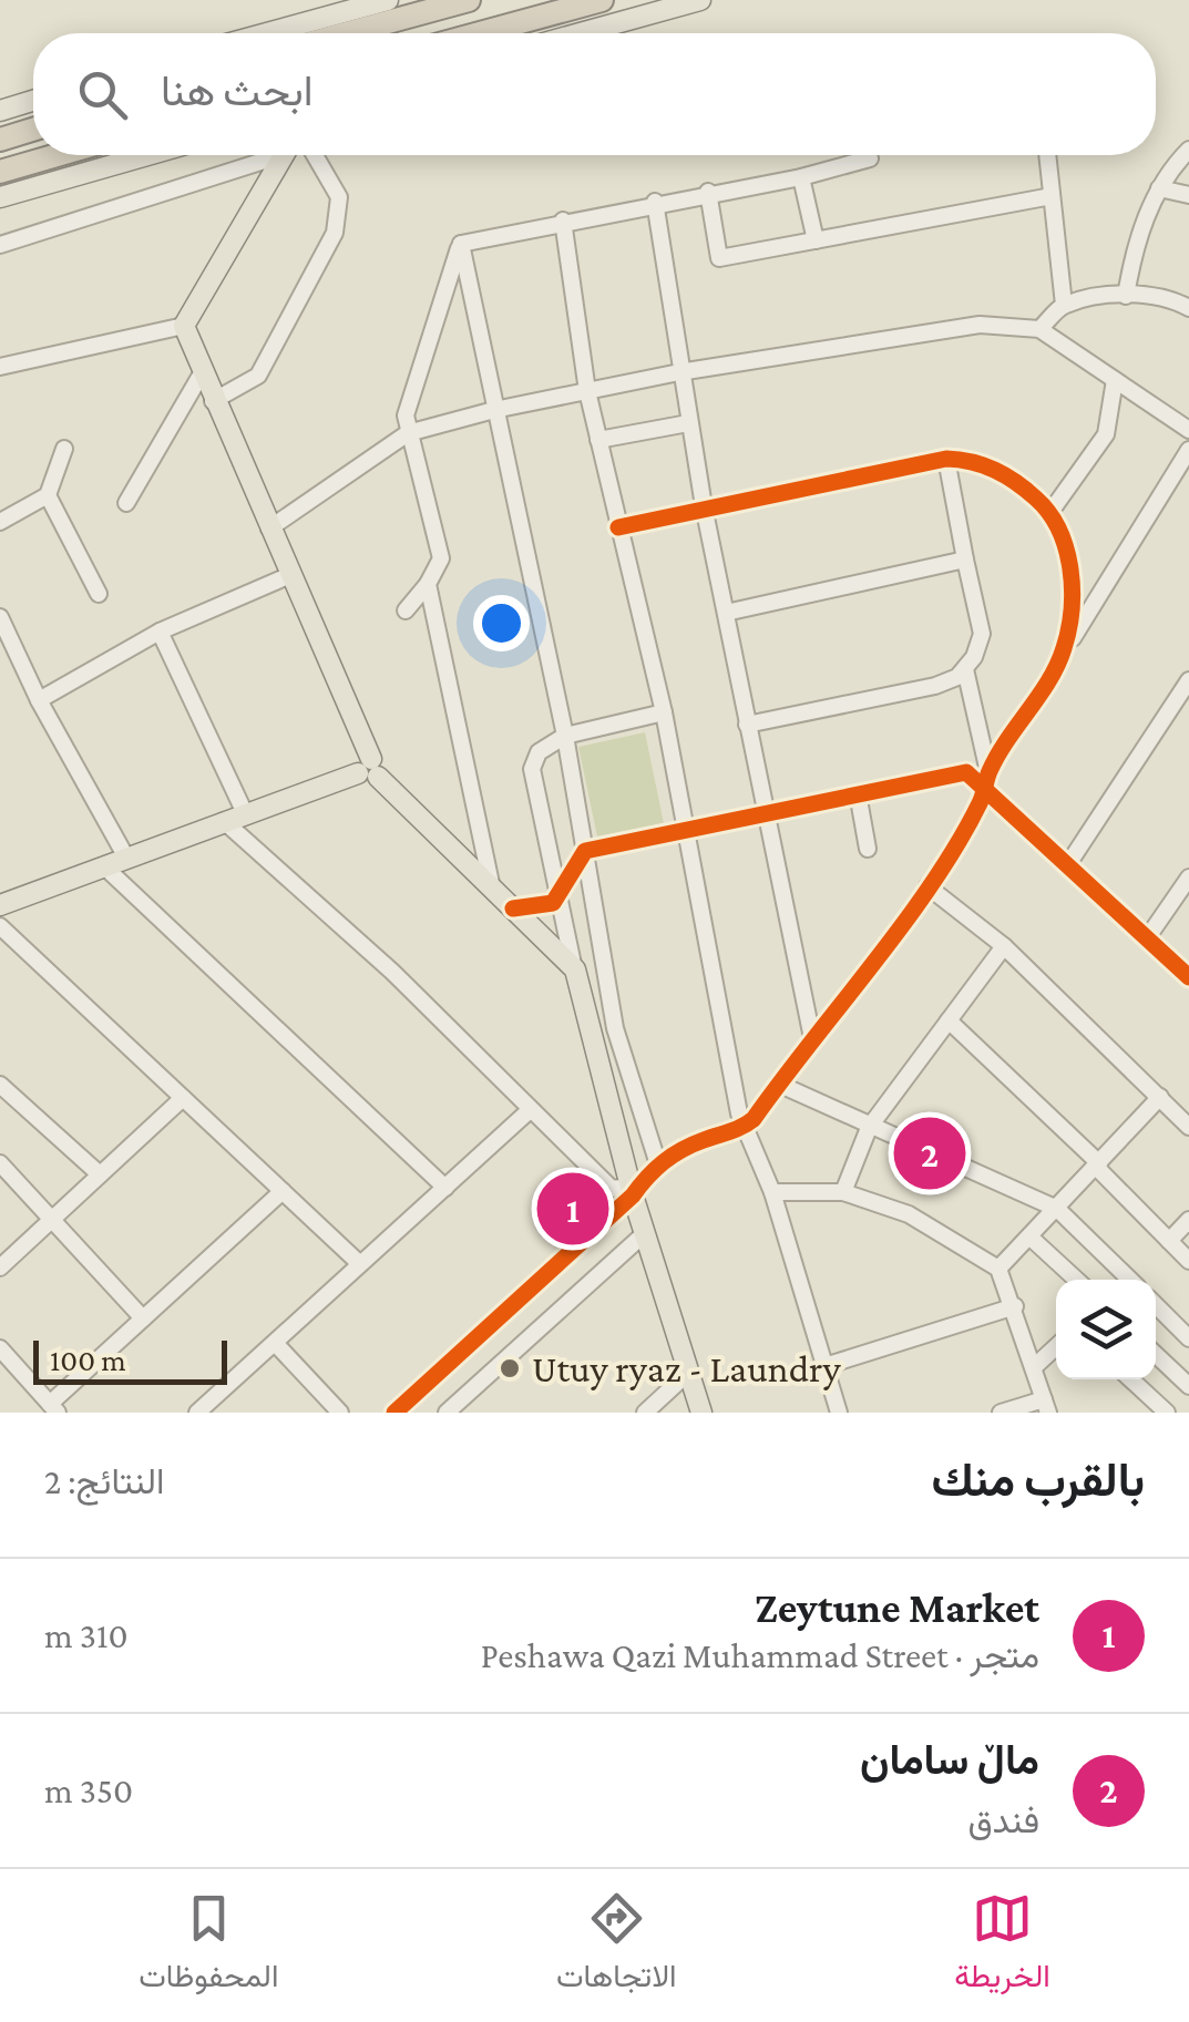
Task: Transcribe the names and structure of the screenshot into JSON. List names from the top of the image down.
{
  "places": ["Utuy ryaz - Laundry"],
  "scale_bar": "100 m",
  "page": {
    "search": "ابحث هنا",
    "pins": ["2", "1"],
    "scale": "100 m",
    "heading": ["بالقرب منك", "النتائج: 2"],
    "list": [
      {
        "mark": "1",
        "name": "Zeytune Market",
        "note": "متجر · Peshawa Qazi Muhammad Street",
        "value": "310 m"
      },
      {
        "mark": "2",
        "name": "ماڵ سامان",
        "note": "فندق",
        "value": "350 m"
      }
    ],
    "nav": ["الخريطة", "الاتجاهات", "المحفوظات"]
  }
}
